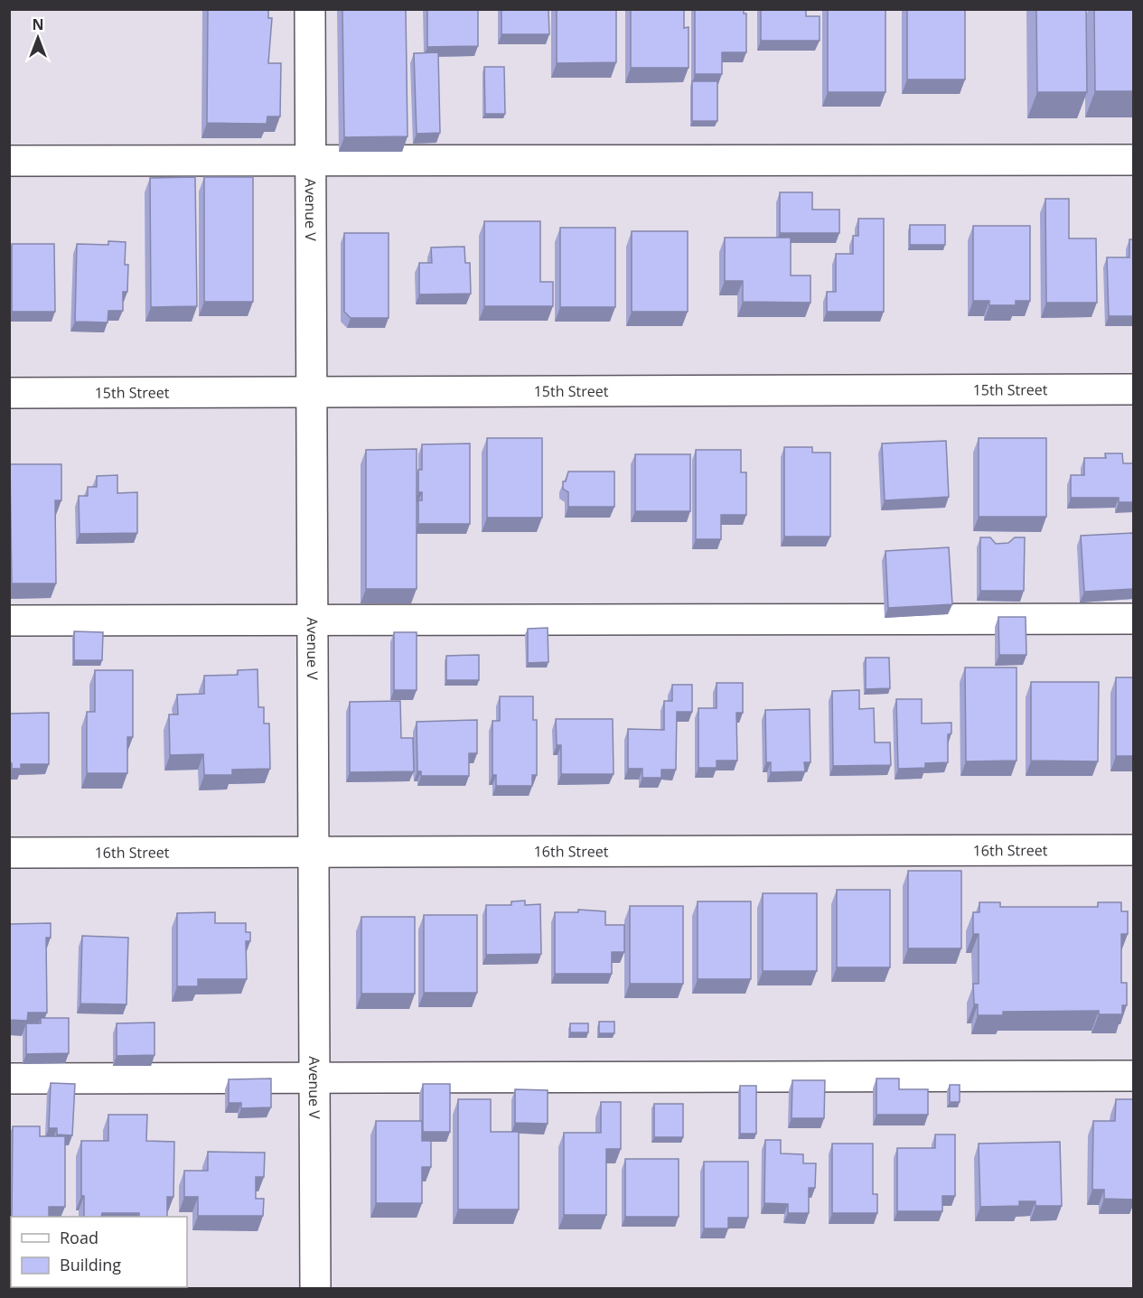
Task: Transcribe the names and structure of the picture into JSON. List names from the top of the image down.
{
  "streets": {
    "street": ["Avenue V", "15th Street", "16th Street"]
  },
  "crossings": [
    ["Avenue V", "15th Street"],
    ["Avenue V", "16th Street"]
  ],
  "legend": ["Road", "Building"],
  "north": "top"
}
